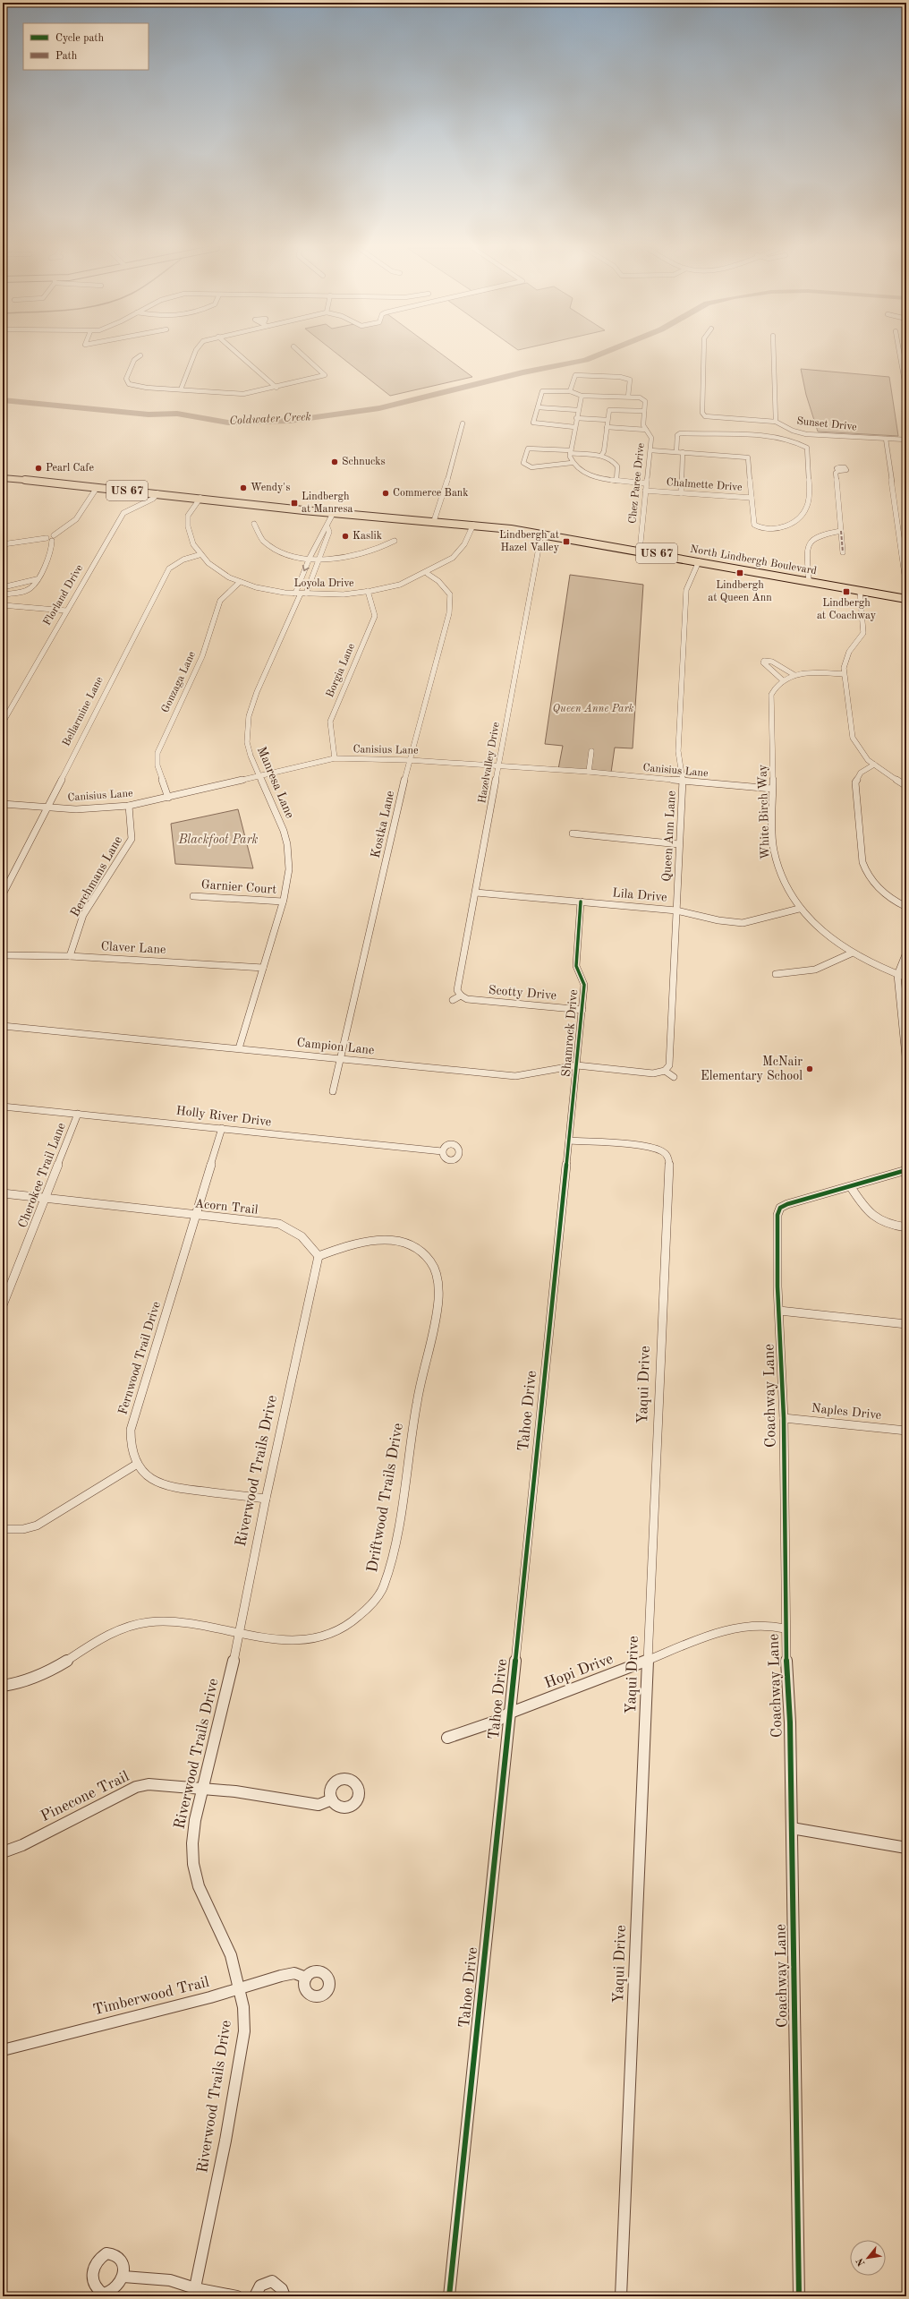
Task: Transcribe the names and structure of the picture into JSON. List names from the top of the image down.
{
  "streets": {
    "main road": ["US 67", "North Lindbergh Boulevard"],
    "street": [
      "Sunset Drive",
      "Chez Paree Drive",
      "Chalmette Drive",
      "Loyola Drive",
      "Florland Drive",
      "Borgia Lane",
      "Gonzaga Lane",
      "Bellarmine Lane",
      "Canisius Lane",
      "Hazelvalley Drive",
      "Manresa Lane",
      "White Birch Way",
      "Kostka Lane",
      "Queen Ann Lane",
      "Berchmans Lane",
      "Garnier Court",
      "Lila Drive",
      "Claver Lane",
      "Scotty Drive",
      "Shamrock Drive",
      "Campion Lane",
      "Holly River Drive",
      "Cherokee Trail Lane",
      "Acorn Trail",
      "Fernwood Trail Drive",
      "Yaqui Drive",
      "Coachway Lane",
      "Tahoe Drive",
      "Naples Drive",
      "Riverwood Trails Drive",
      "Driftwood Trails Drive",
      "Hopi Drive",
      "Pinecone Trail",
      "Timberwood Trail"
    ]
  },
  "crossings": [
    ["Chez Paree Drive", "Chalmette Drive"],
    ["Chez Paree Drive", "North Lindbergh Boulevard"],
    ["North Lindbergh Boulevard", "Loyola Drive"],
    ["North Lindbergh Boulevard", "Florland Drive"],
    ["North Lindbergh Boulevard", "Hazelvalley Drive"],
    ["North Lindbergh Boulevard", "Manresa Lane"],
    ["North Lindbergh Boulevard", "Queen Ann Lane"],
    ["Loyola Drive", "Borgia Lane"],
    ["Loyola Drive", "Gonzaga Lane"],
    ["Loyola Drive", "Bellarmine Lane"],
    ["Loyola Drive", "Manresa Lane"],
    ["Loyola Drive", "Kostka Lane"],
    ["Borgia Lane", "Canisius Lane"],
    ["Gonzaga Lane", "Canisius Lane"],
    ["Bellarmine Lane", "Canisius Lane"],
    ["Canisius Lane", "Hazelvalley Drive"],
    ["Canisius Lane", "Manresa Lane"],
    ["Canisius Lane", "White Birch Way"],
    ["Canisius Lane", "Kostka Lane"],
    ["Canisius Lane", "Queen Ann Lane"],
    ["Canisius Lane", "Berchmans Lane"],
    ["Hazelvalley Drive", "Lila Drive"],
    ["Hazelvalley Drive", "Scotty Drive"],
    ["Manresa Lane", "Garnier Court"],
    ["Manresa Lane", "Claver Lane"],
    ["Manresa Lane", "Campion Lane"],
    ["White Birch Way", "Lila Drive"],
    ["Kostka Lane", "Campion Lane"],
    ["Queen Ann Lane", "Lila Drive"],
    ["Queen Ann Lane", "Campion Lane"],
    ["Berchmans Lane", "Claver Lane"],
    ["Lila Drive", "Shamrock Drive"],
    ["Scotty Drive", "Shamrock Drive"],
    ["Shamrock Drive", "Campion Lane"],
    ["Shamrock Drive", "Tahoe Drive"],
    ["Holly River Drive", "Cherokee Trail Lane"],
    ["Holly River Drive", "Fernwood Trail Drive"],
    ["Cherokee Trail Lane", "Acorn Trail"],
    ["Acorn Trail", "Fernwood Trail Drive"],
    ["Acorn Trail", "Riverwood Trails Drive"],
    ["Acorn Trail", "Driftwood Trails Drive"],
    ["Yaqui Drive", "Tahoe Drive"],
    ["Yaqui Drive", "Hopi Drive"],
    ["Coachway Lane", "Naples Drive"],
    ["Coachway Lane", "Hopi Drive"],
    ["Tahoe Drive", "Hopi Drive"],
    ["Riverwood Trails Drive", "Driftwood Trails Drive"],
    ["Riverwood Trails Drive", "Pinecone Trail"],
    ["Riverwood Trails Drive", "Timberwood Trail"]
  ],
  "water": ["Coldwater Creek"],
  "parks": ["Queen Anne Park", "Blackfoot Park"],
  "places": {
    "other": [
      "Schnucks",
      "Pearl Cafe",
      "Wendy's",
      "Commerce Bank",
      "Kaslik",
      "McNair Elementary School"
    ],
    "transit": [
      "Lindbergh at Manresa",
      "Lindbergh at Hazel Valley",
      "Lindbergh at Queen Ann",
      "Lindbergh at Coachway"
    ]
  },
  "legend": ["Cycle path", "Path"],
  "north": "bottom left"
}
